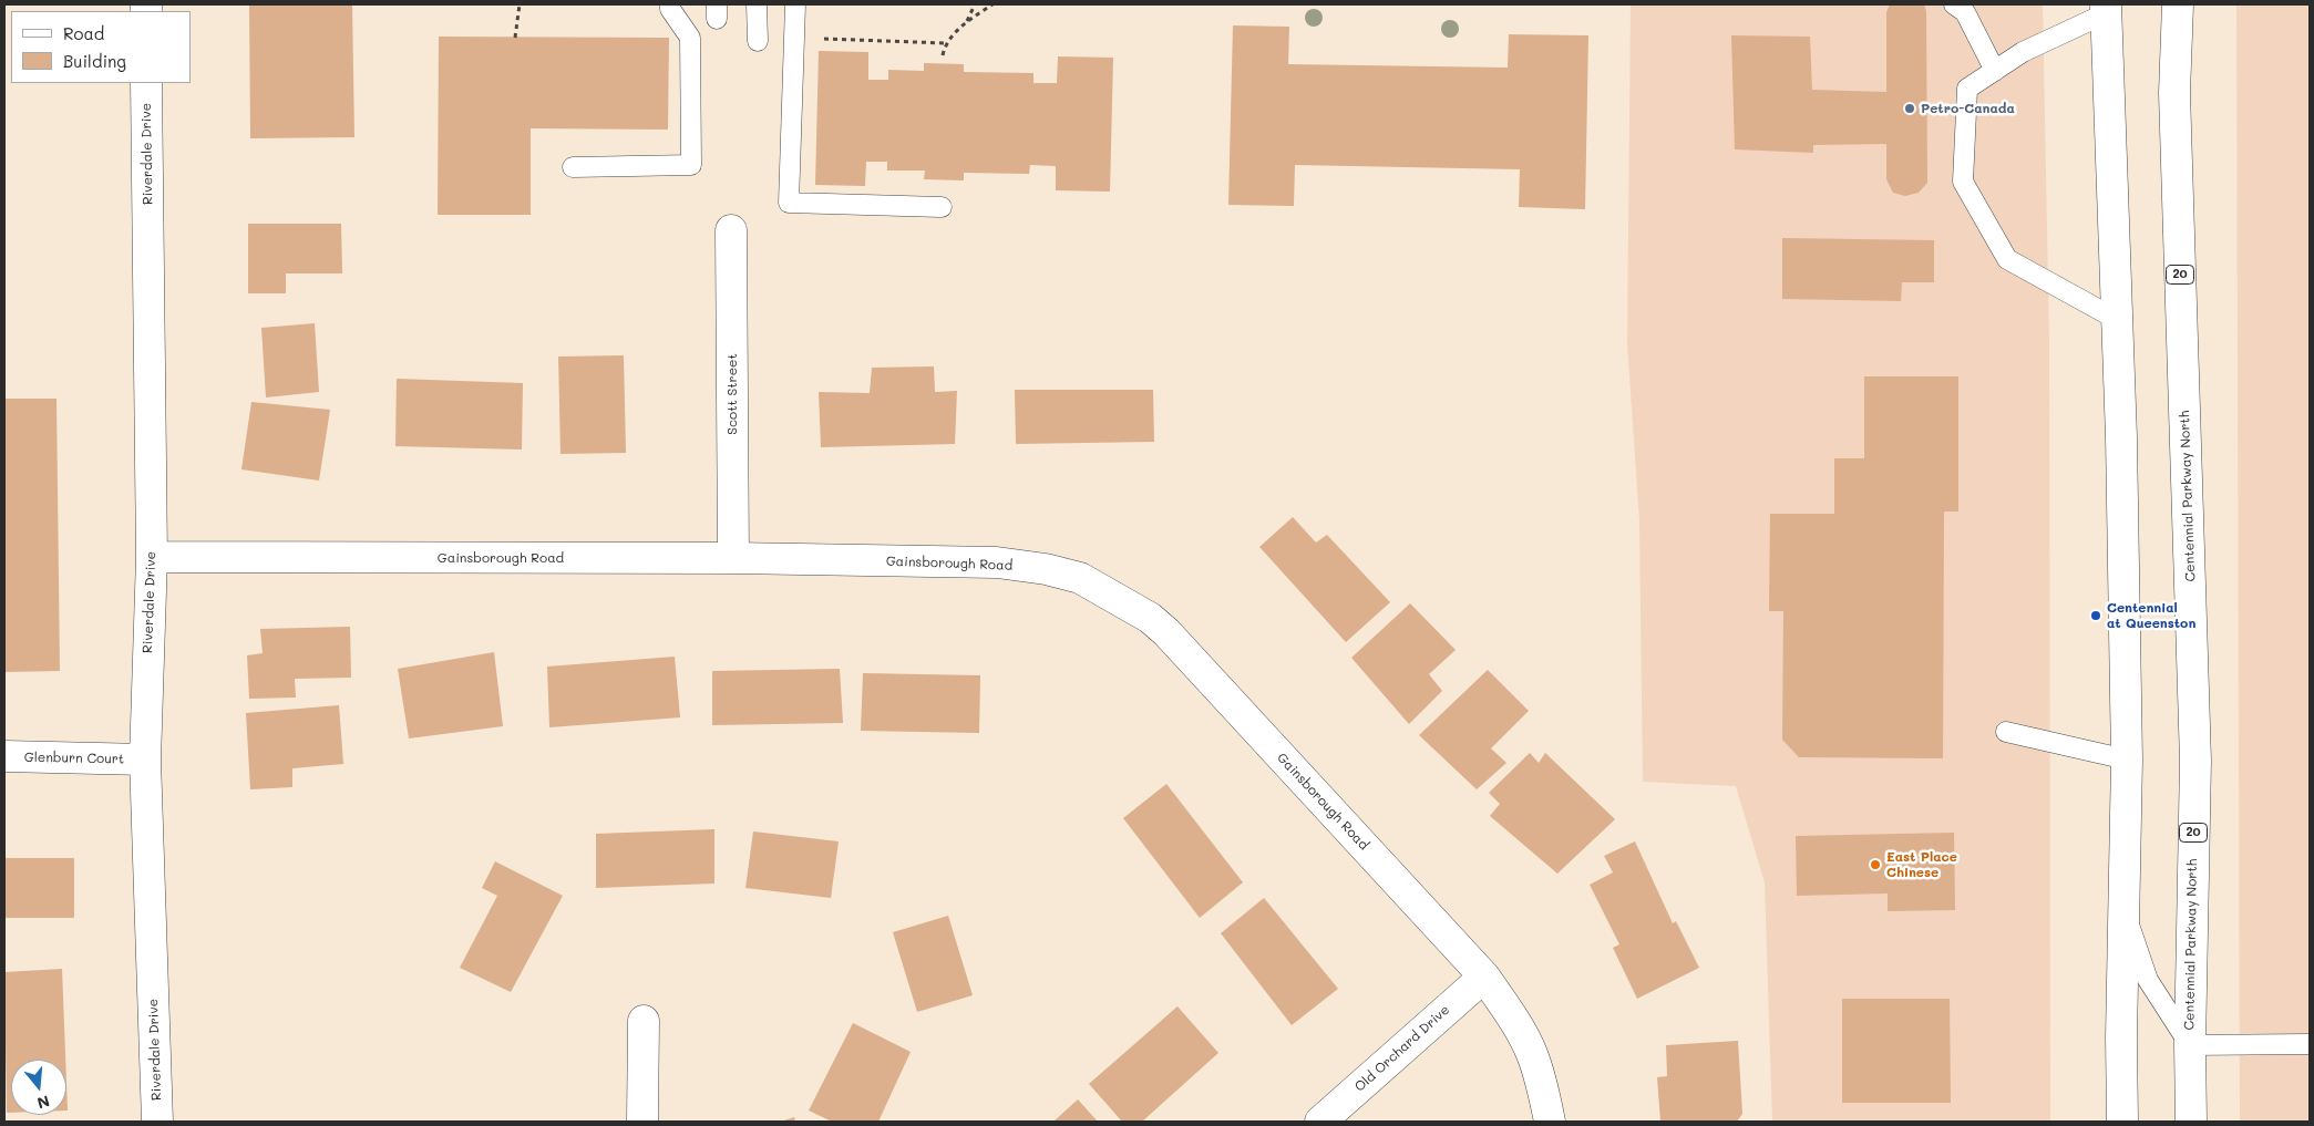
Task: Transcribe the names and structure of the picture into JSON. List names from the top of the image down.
{
  "streets": {
    "street": [
      "Riverdale Drive",
      "20",
      "Scott Street",
      "Centennial Parkway North",
      "Gainsborough Road",
      "Glenburn Court",
      "Old Orchard Drive"
    ]
  },
  "crossings": [
    ["Riverdale Drive", "Gainsborough Road"],
    ["Riverdale Drive", "Glenburn Court"],
    ["Scott Street", "Gainsborough Road"],
    ["Gainsborough Road", "Old Orchard Drive"]
  ],
  "places": ["Petro-Canada", "Centennial at Queenston", "East Place Chinese"],
  "legend": ["Road", "Building"],
  "north": "bottom"
}
